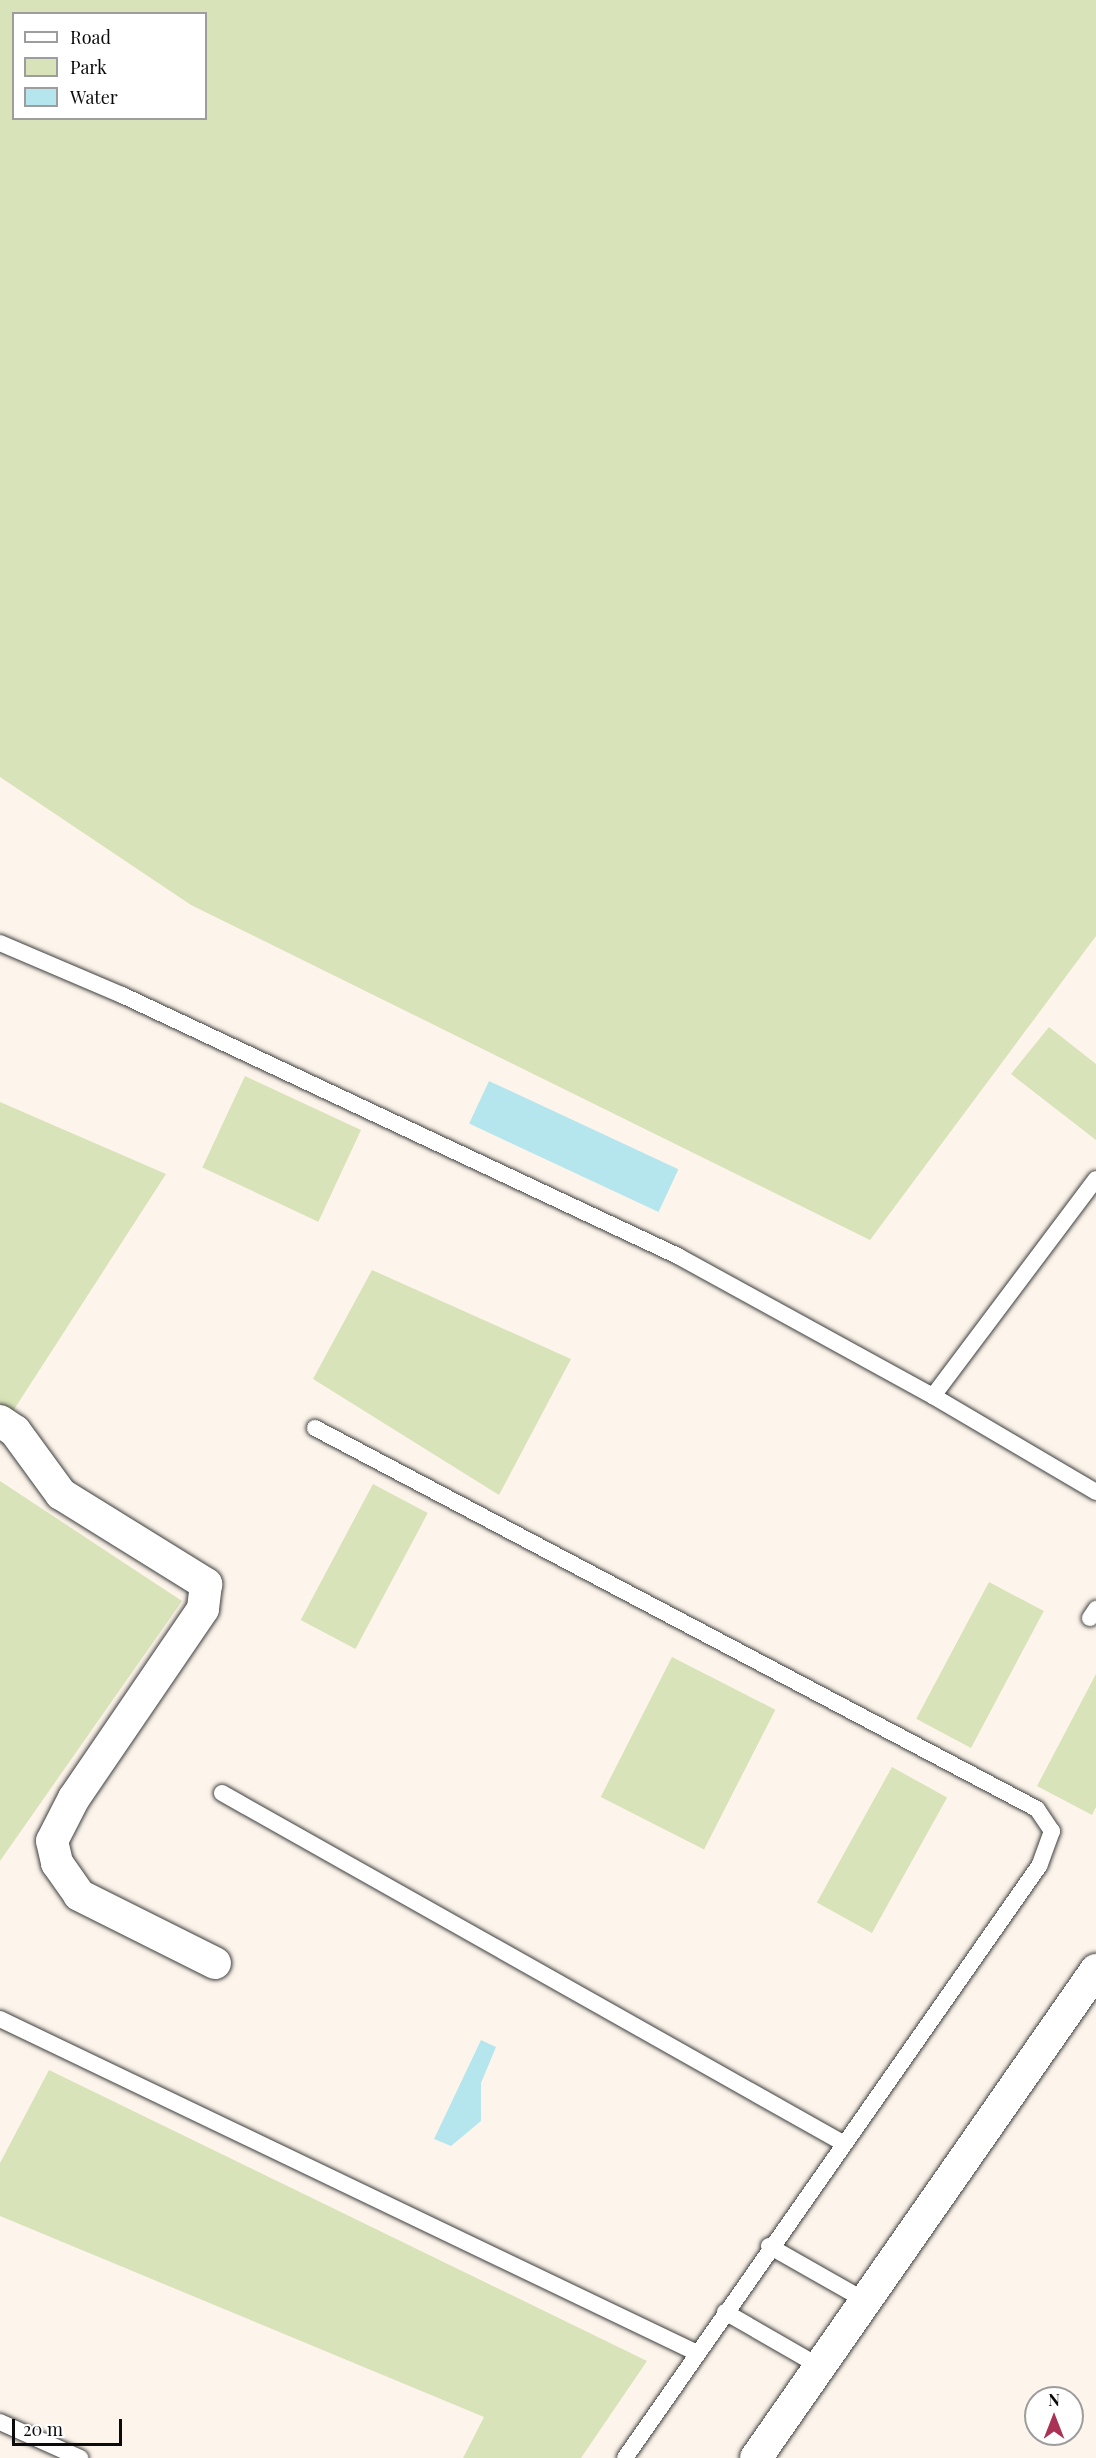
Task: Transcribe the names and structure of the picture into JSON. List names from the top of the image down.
{
  "legend": ["Road", "Park", "Water"],
  "scale_bar": "20 m",
  "north": "top"
}
